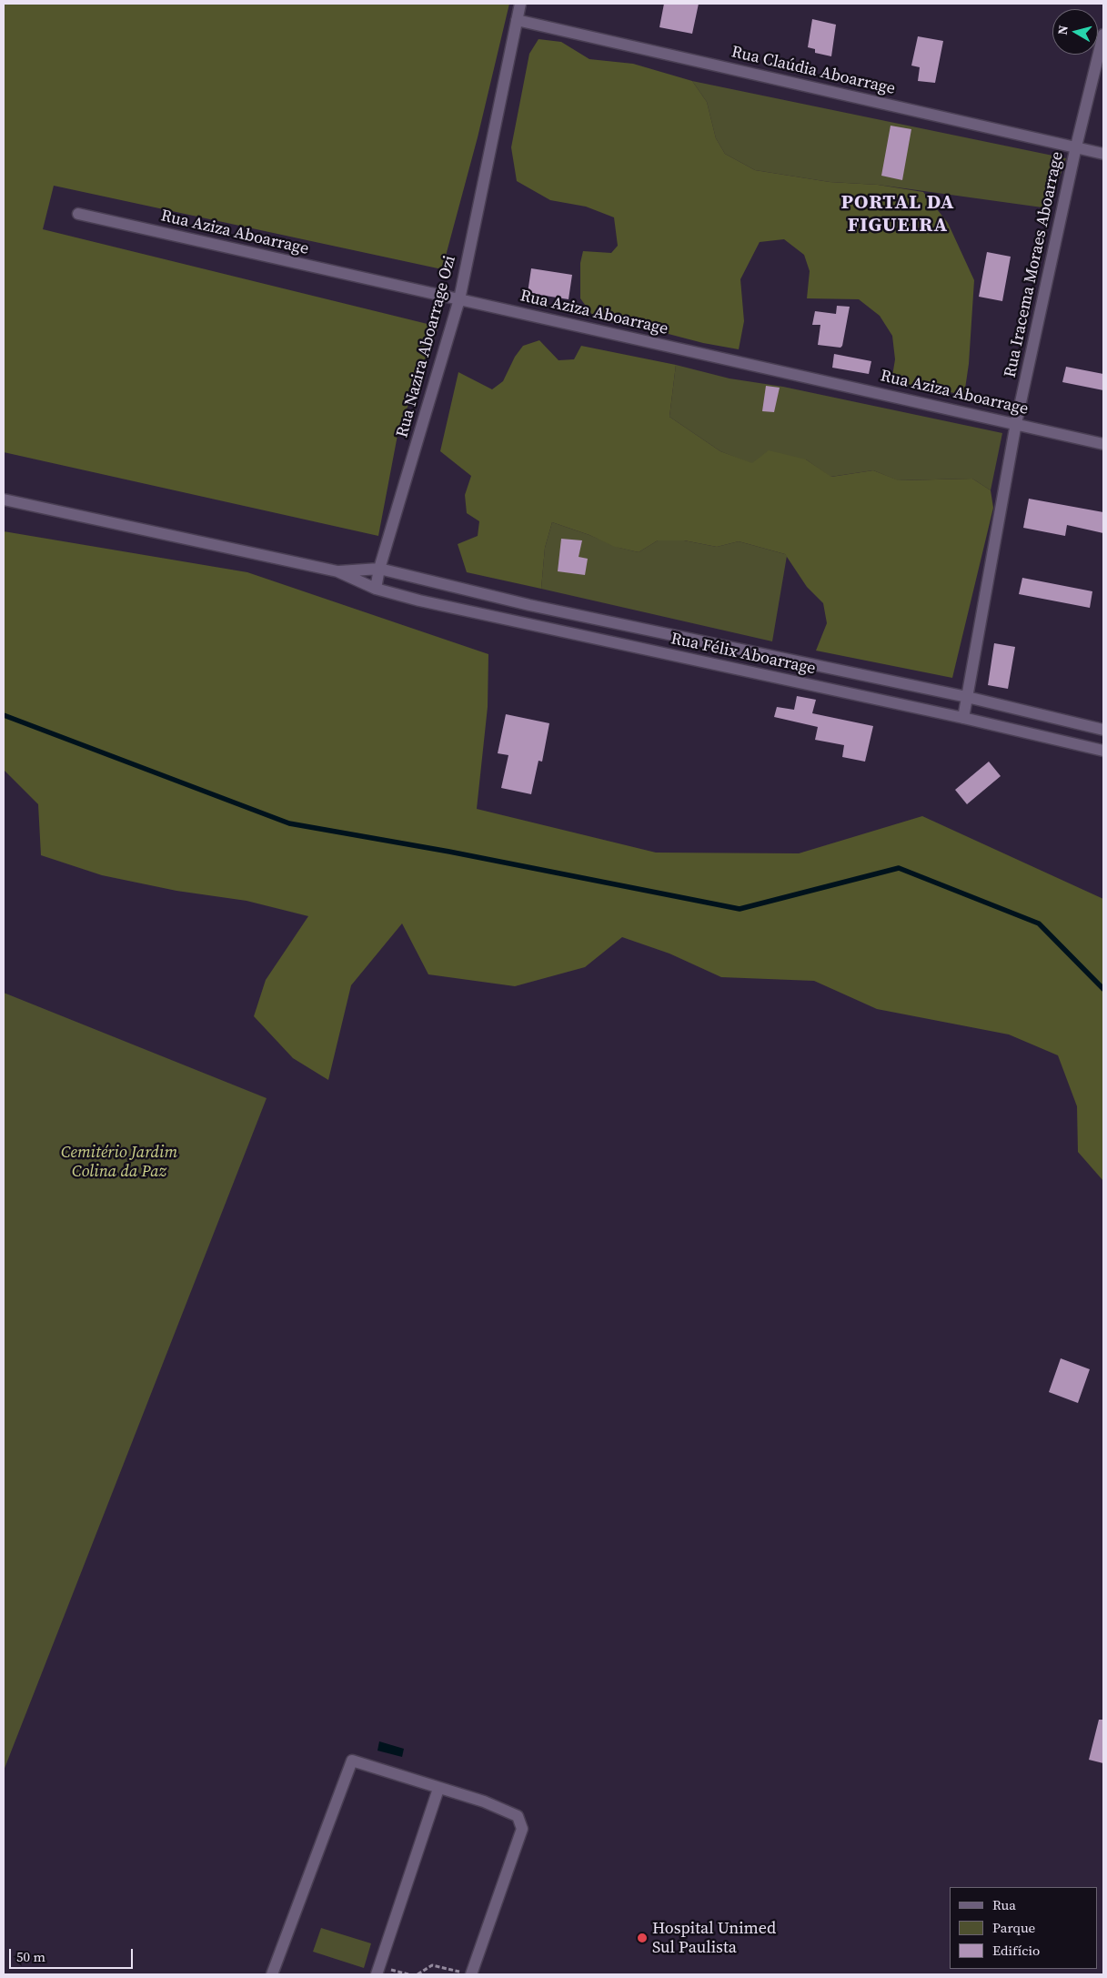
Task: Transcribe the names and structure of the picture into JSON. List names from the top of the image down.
{
  "streets": {
    "street": [
      "Rua Claúdia Aboarrage",
      "Rua Aziza Aboarrage",
      "Rua Iracema Moraes Aboarrage",
      "Rua Nazira Aboarrage Ozi",
      "Rua Félix Aboarrage"
    ]
  },
  "crossings": [
    ["Rua Claúdia Aboarrage", "Rua Iracema Moraes Aboarrage"],
    ["Rua Claúdia Aboarrage", "Rua Nazira Aboarrage Ozi"],
    ["Rua Aziza Aboarrage", "Rua Iracema Moraes Aboarrage"],
    ["Rua Aziza Aboarrage", "Rua Nazira Aboarrage Ozi"],
    ["Rua Iracema Moraes Aboarrage", "Rua Félix Aboarrage"],
    ["Rua Nazira Aboarrage Ozi", "Rua Félix Aboarrage"]
  ],
  "districts": ["PORTAL DA FIGUEIRA"],
  "parks": ["Cemitério Jardim Colina da Paz"],
  "places": ["Hospital Unimed Sul Paulista"],
  "legend": ["Rua", "Parque", "Edifício"],
  "scale_bar": "50 m",
  "north": "left"
}
